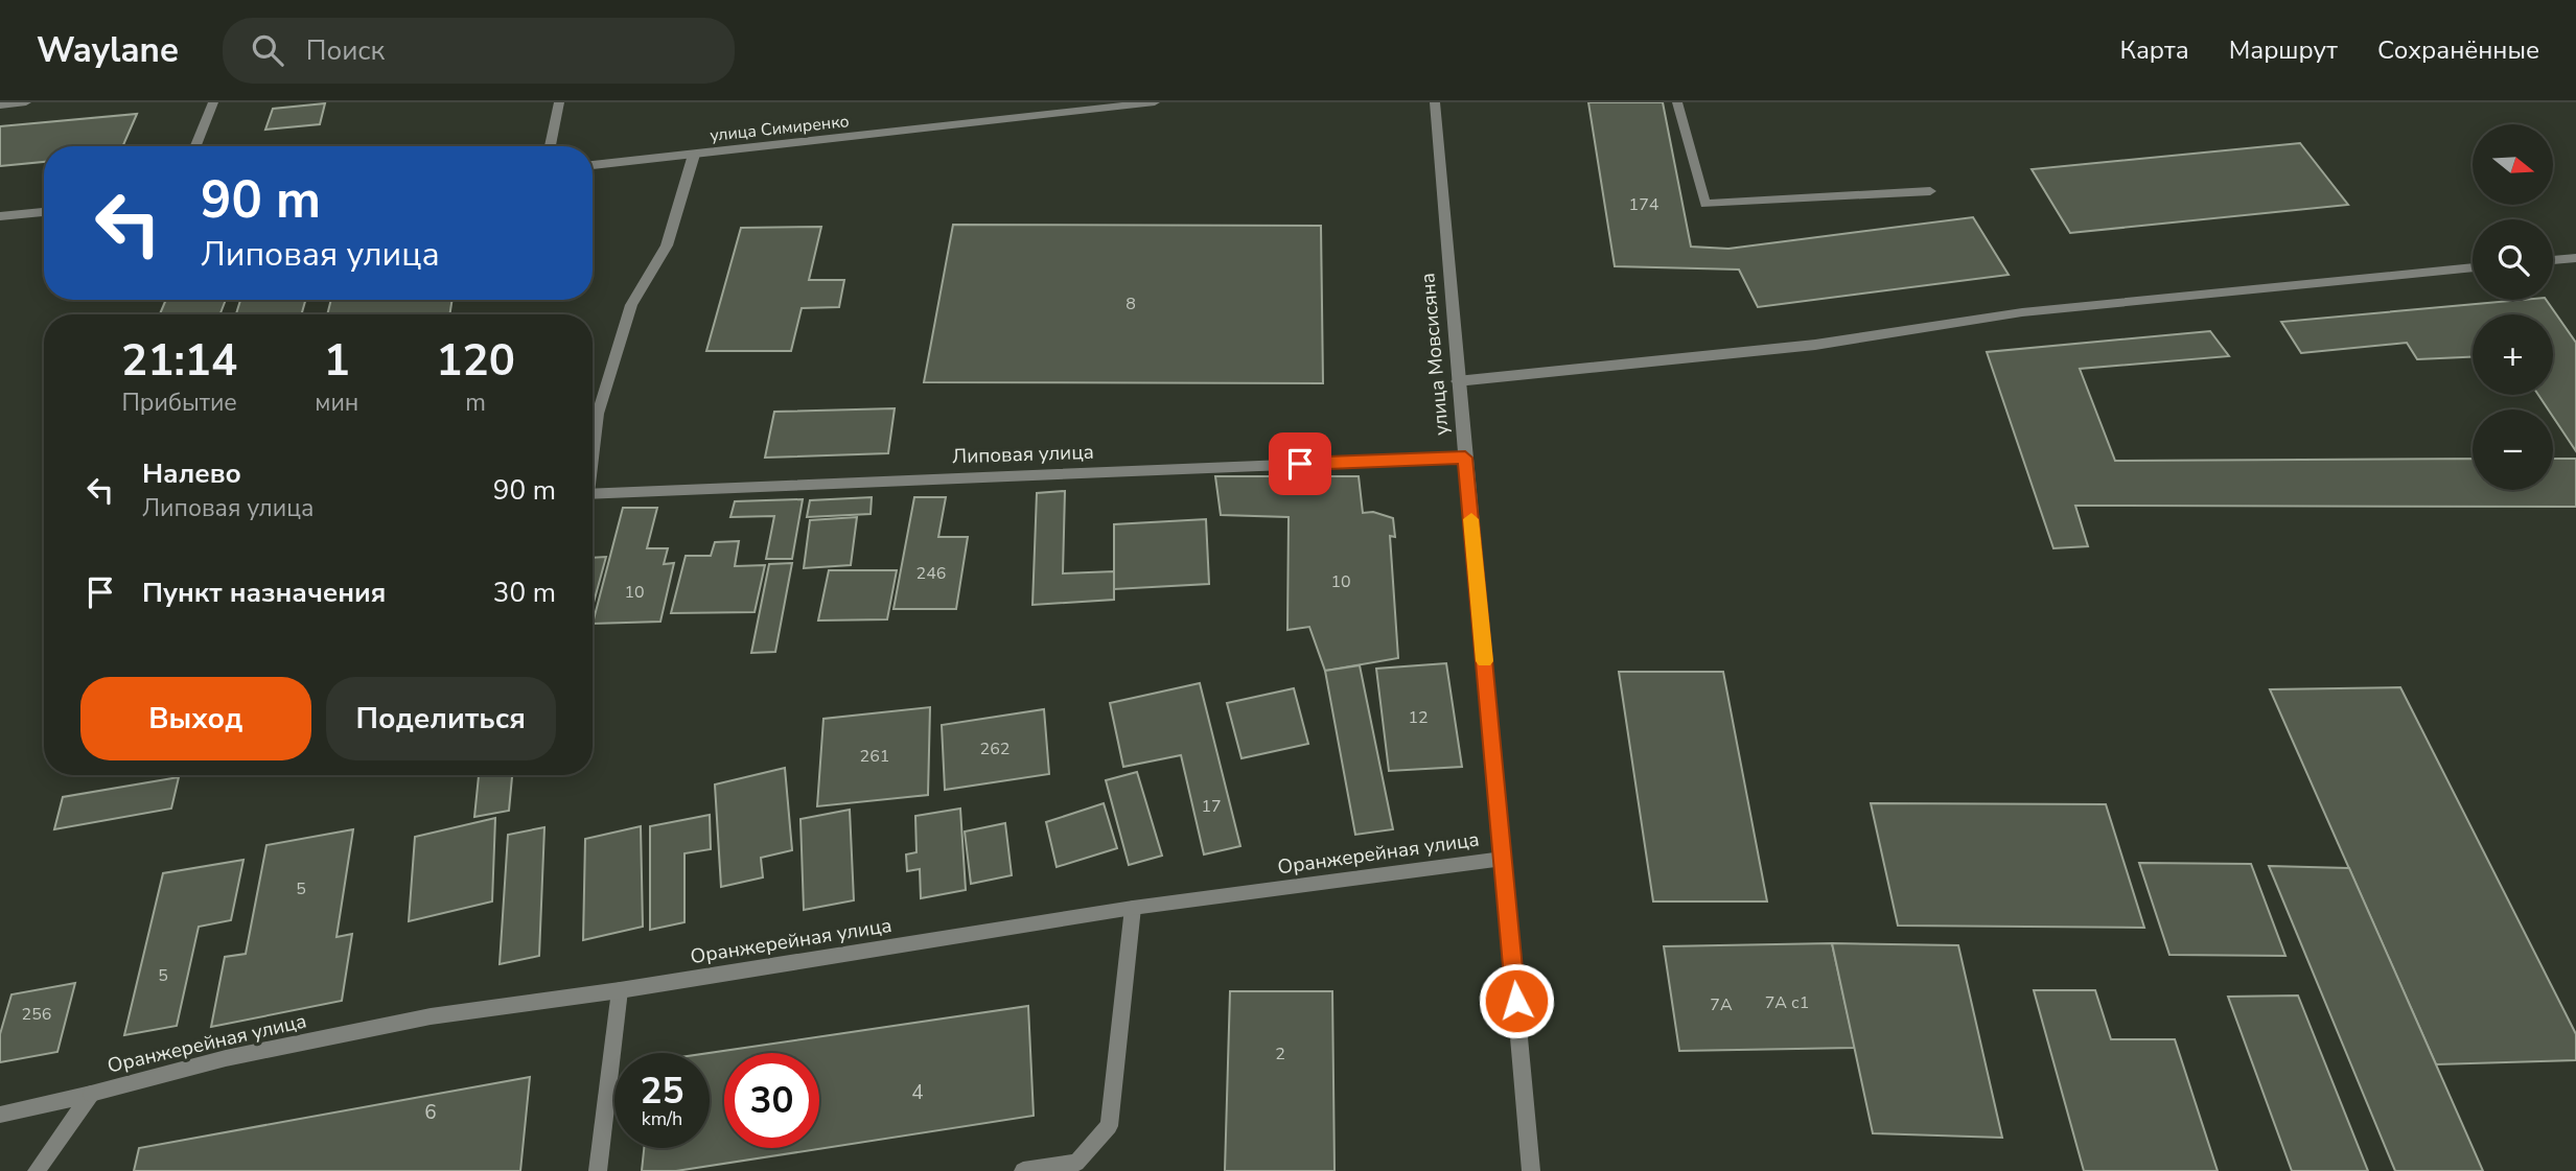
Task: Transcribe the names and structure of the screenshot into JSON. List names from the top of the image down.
{
  "streets": {
    "street": [
      "улица Симиренко",
      "улица Мовсисяна",
      "Липовая улица",
      "Оранжерейная улица"
    ]
  },
  "crossings": [
    ["улица Мовсисяна", "Липовая улица"],
    ["улица Мовсисяна", "Оранжерейная улица"]
  ],
  "house_numbers": [
    "174",
    "8",
    "246",
    "10",
    "10",
    "12",
    "262",
    "261",
    "17",
    "5",
    "5",
    "7А с1",
    "7А",
    "256",
    "2",
    "4",
    "6"
  ],
  "north": "right",
  "page": {
    "header": "Waylane",
    "search": "Поиск",
    "nav": ["Карта", "Маршрут", "Сохранённые"],
    "map_buttons": ["+", "−"],
    "turn": ["90 m", "Липовая улица"],
    "eta": [
      "21:14",
      "Прибытие",
      "1",
      "мин",
      "120",
      "m"
    ],
    "list": [
      {
        "name": "Налево",
        "note": "Липовая улица",
        "value": "90 m"
      },
      {
        "name": "Пункт назначения",
        "value": "30 m"
      }
    ],
    "buttons": ["Выход", "Поделиться"],
    "speed": "25 km/h",
    "limit": "30"
  }
}
